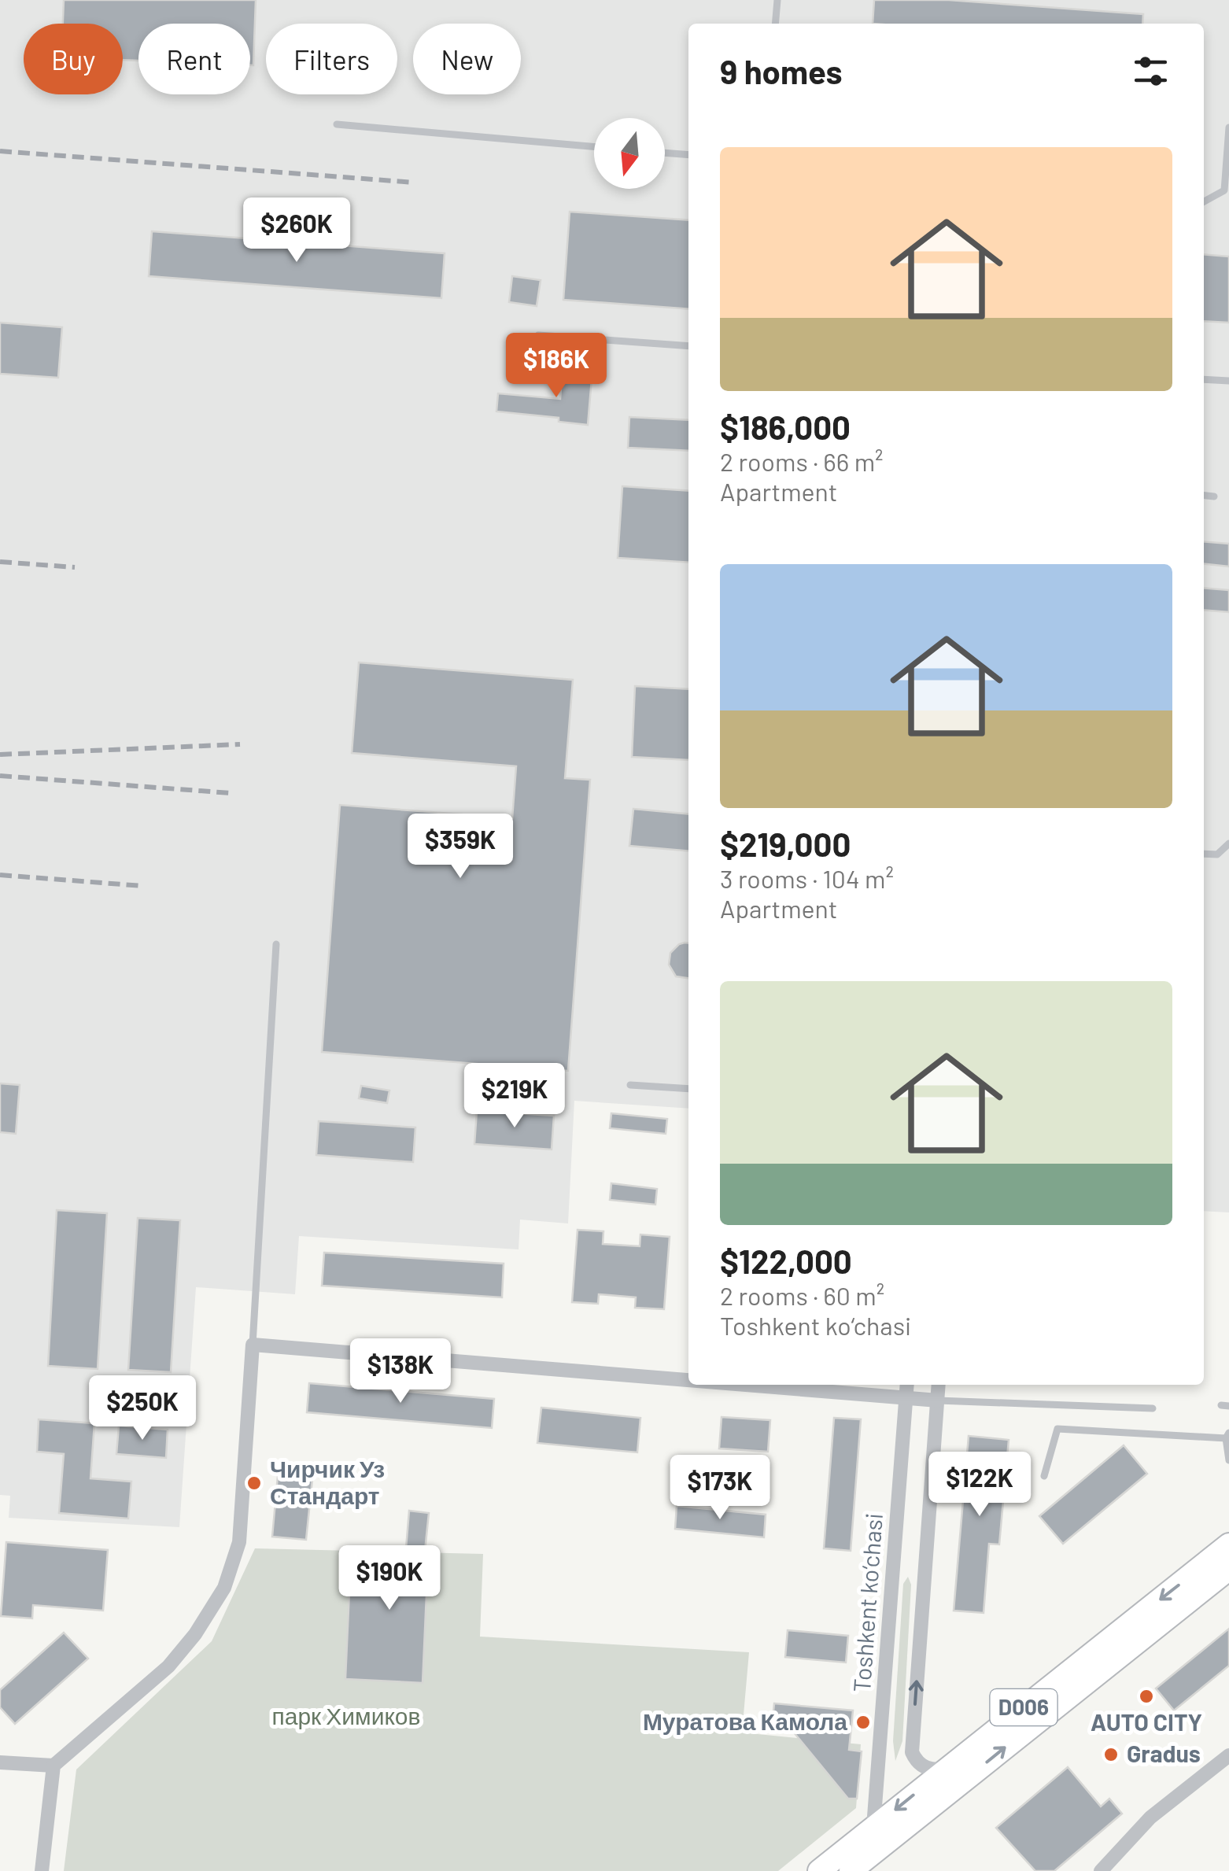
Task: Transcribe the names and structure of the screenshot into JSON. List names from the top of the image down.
{
  "streets": {
    "main road": ["D006"],
    "street": ["Toshkent ko‘chasi"]
  },
  "crossings": [
    ["Toshkent ko‘chasi", "D006"]
  ],
  "parks": ["парк Химиков"],
  "places": [
    "Чирчик Уз Стандарт",
    "AUTO CITY",
    "Муратова Камола",
    "Gradus"
  ],
  "north": "bottom",
  "page": {
    "chip": [
      "Buy",
      "Rent",
      "Filters",
      "New"
    ],
    "heading": "9 homes",
    "list": [
      {
        "name": "$186,000",
        "note": "2 rooms · 66 m² · Apartment"
      },
      {
        "name": "$219,000",
        "note": "3 rooms · 104 m² · Apartment"
      },
      {
        "name": "$122,000",
        "note": "2 rooms · 60 m² · Toshkent ko‘chasi"
      }
    ],
    "price": [
      "$260K",
      "$186K",
      "$359K",
      "$219K",
      "$138K",
      "$250K",
      "$122K",
      "$173K",
      "$190K"
    ]
  }
}
